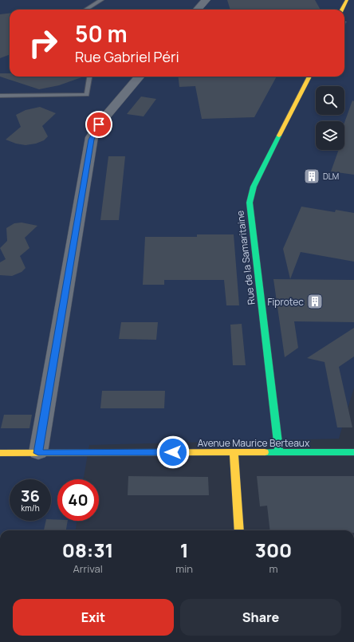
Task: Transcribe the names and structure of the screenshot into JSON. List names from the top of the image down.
{
  "streets": {
    "street": ["Rue de la Samaritaine", "Avenue Maurice Berteaux"]
  },
  "crossings": [
    ["Rue de la Samaritaine", "Avenue Maurice Berteaux"]
  ],
  "places": {
    "building": ["DLM", "Fiprotec"]
  },
  "page": {
    "turn": ["50 m", "Rue Gabriel Péri"],
    "speed": "36 km/h",
    "limit": "40",
    "eta": [
      "08:31",
      "Arrival",
      "1",
      "min",
      "300",
      "m"
    ],
    "buttons": ["Exit", "Share"]
  }
}
